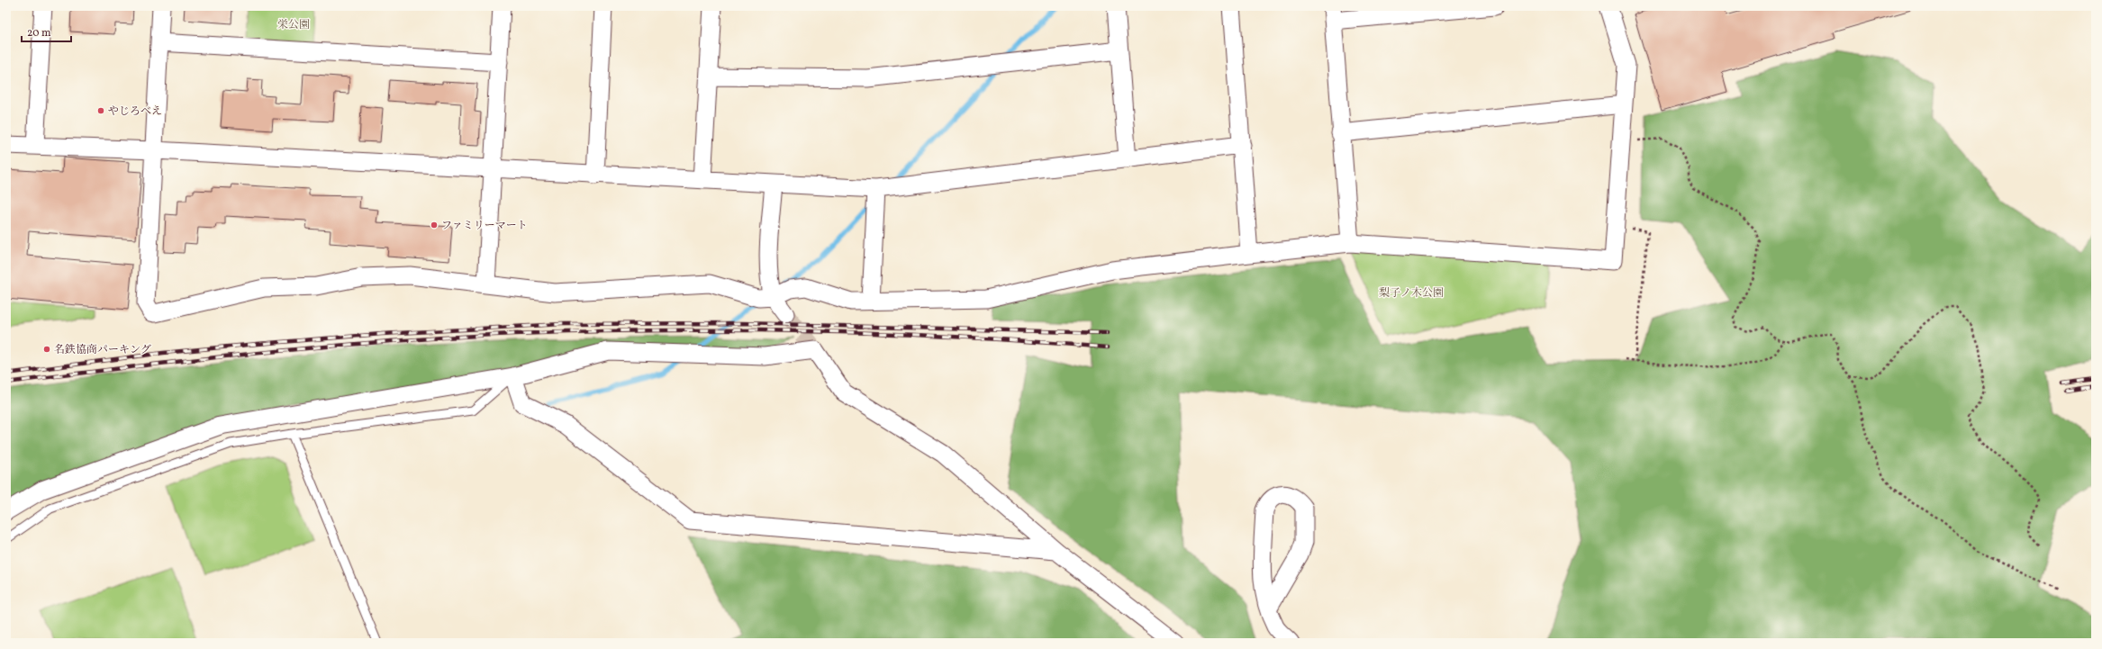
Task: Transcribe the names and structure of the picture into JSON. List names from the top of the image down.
{
  "parks": ["栄公園", "梨子ノ木公園"],
  "places": ["やじろべえ", "ファミリーマート", "名鉄協商パーキング"],
  "scale_bar": "20 m"
}
